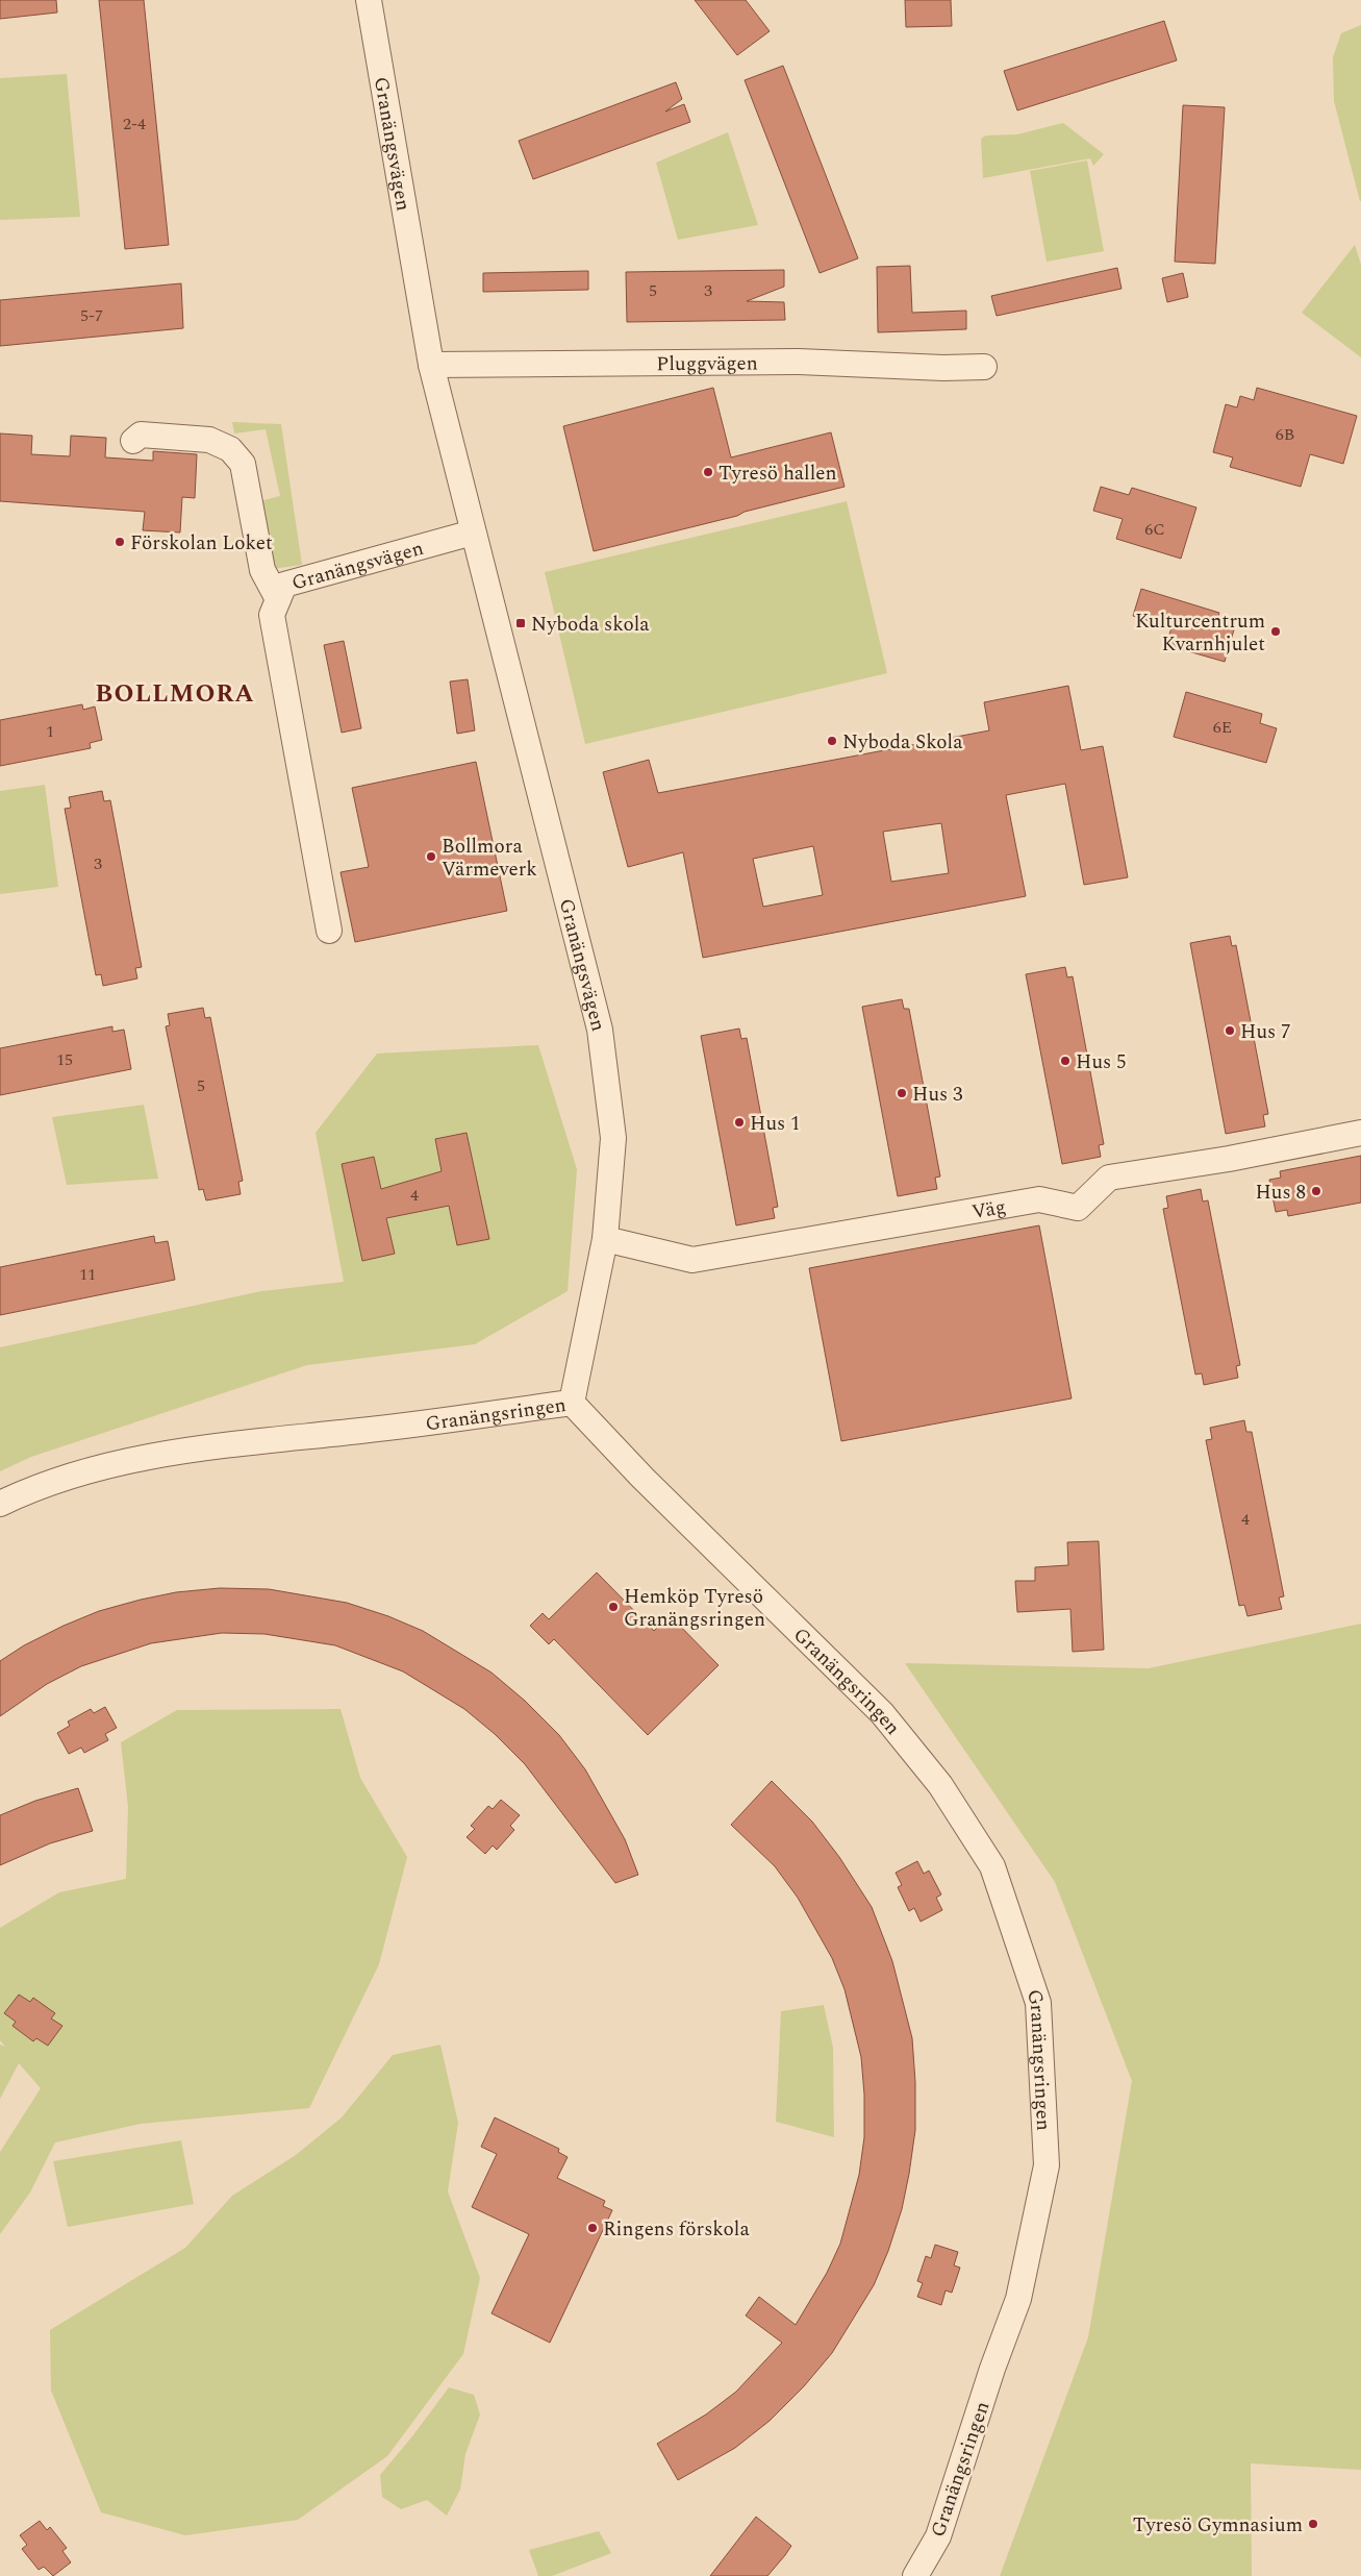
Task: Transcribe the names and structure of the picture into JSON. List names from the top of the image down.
{
  "streets": {
    "street": [
      "Granängsvägen",
      "Pluggvägen",
      "Väg",
      "Granängsringen"
    ]
  },
  "crossings": [
    ["Granängsvägen", "Pluggvägen"],
    ["Granängsvägen", "Väg"],
    ["Granängsvägen", "Granängsringen"]
  ],
  "districts": ["BOLLMORA"],
  "places": {
    "other": [
      "Tyresö hallen",
      "Förskolan Loket",
      "Kulturcentrum Kvarnhjulet",
      "Nyboda Skola",
      "Bollmora Värmeverk",
      "Hus 7",
      "Hus 5",
      "Hus 3",
      "Hus 1",
      "Hus 8",
      "Hemköp Tyresö Granängsringen",
      "Ringens förskola",
      "Tyresö Gymnasium"
    ],
    "transit": ["Nyboda skola"]
  },
  "house_numbers": [
    "2-4",
    "5",
    "3",
    "5-7",
    "6B",
    "6C",
    "6E",
    "1",
    "3",
    "15",
    "5",
    "4",
    "11",
    "4"
  ]
}
